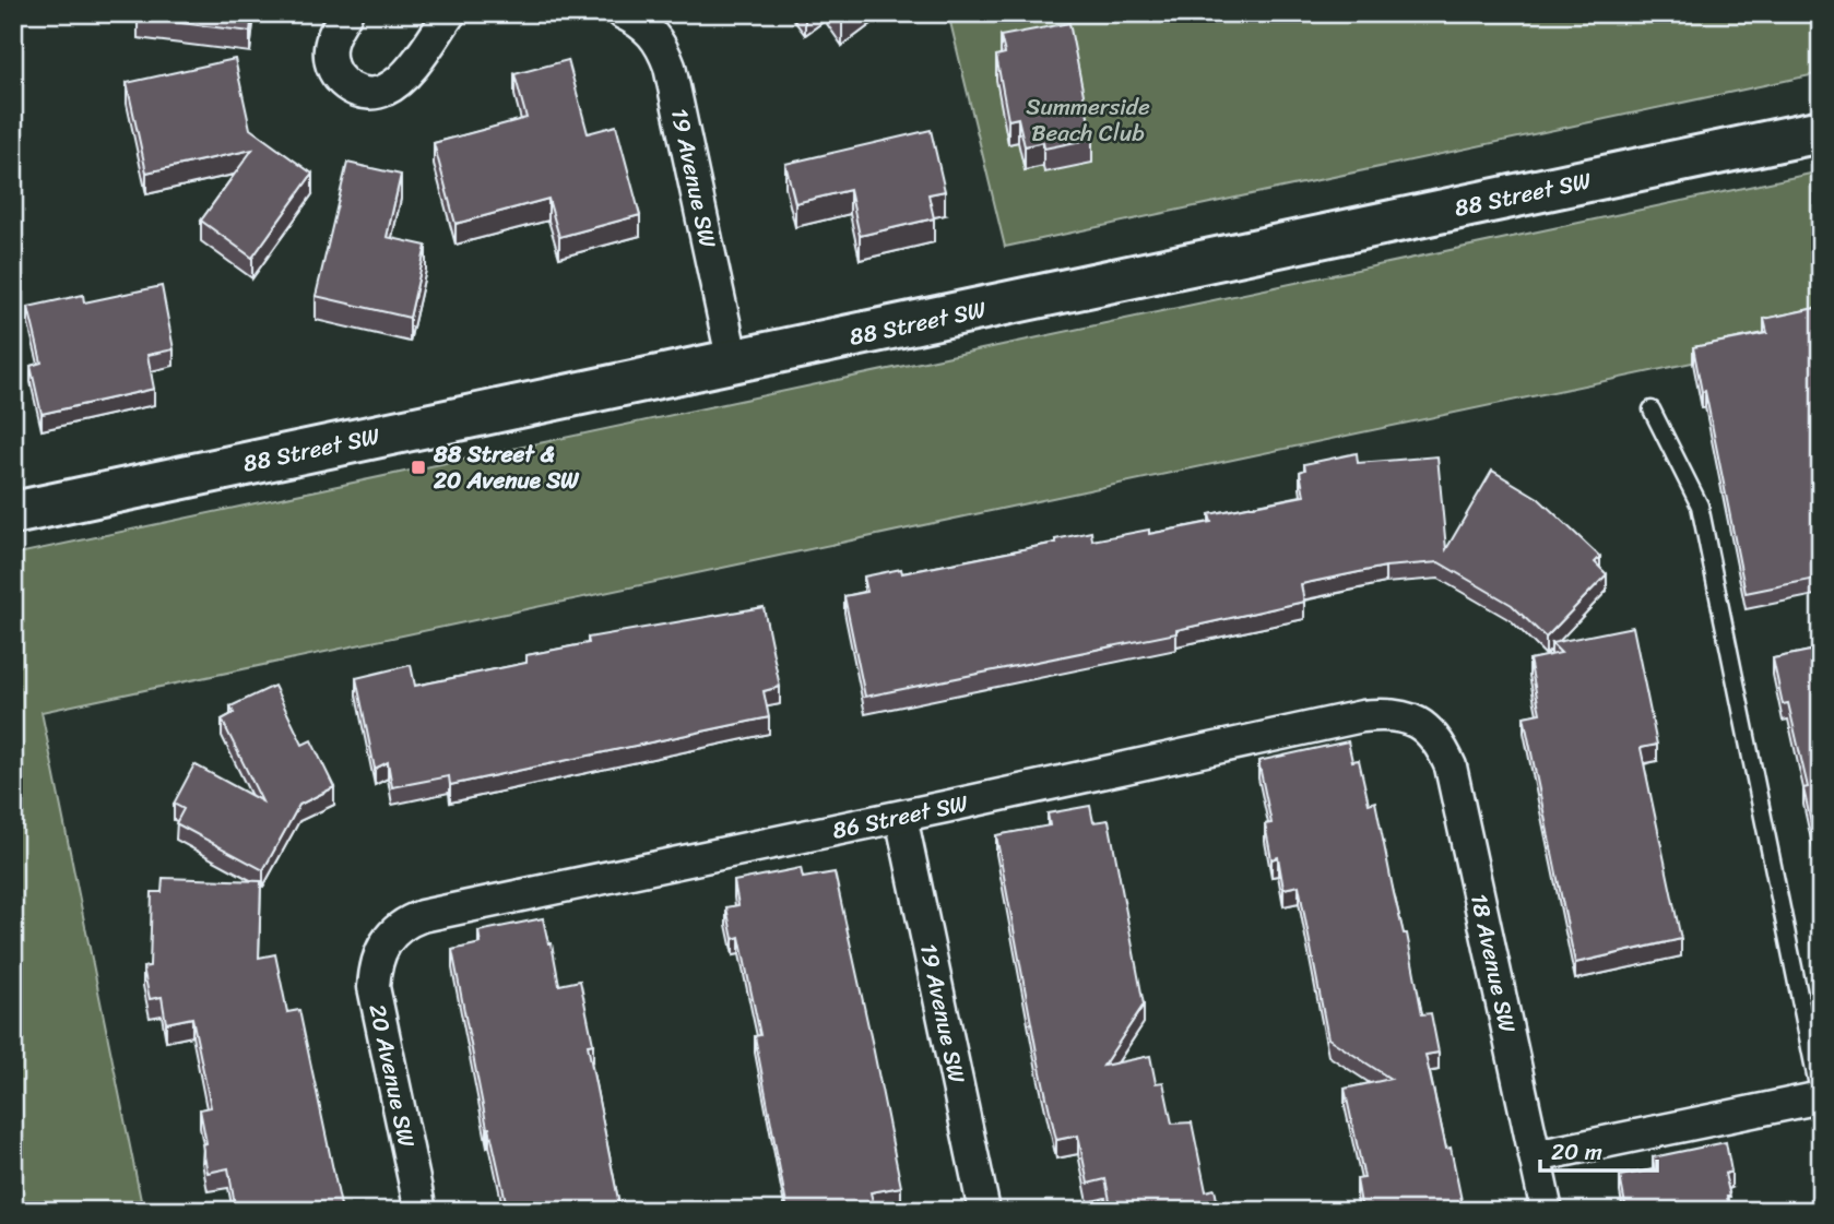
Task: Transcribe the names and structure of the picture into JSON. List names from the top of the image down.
{
  "streets": {
    "street": [
      "19 Avenue SW",
      "88 Street SW",
      "86 Street SW",
      "18 Avenue SW",
      "20 Avenue SW"
    ]
  },
  "crossings": [
    ["19 Avenue SW", "88 Street SW"],
    ["19 Avenue SW", "86 Street SW"],
    ["86 Street SW", "18 Avenue SW"],
    ["86 Street SW", "20 Avenue SW"]
  ],
  "parks": ["Summerside Beach Club"],
  "places": {
    "transit": ["88 Street & 20 Avenue SW"]
  },
  "scale_bar": "20 m"
}
